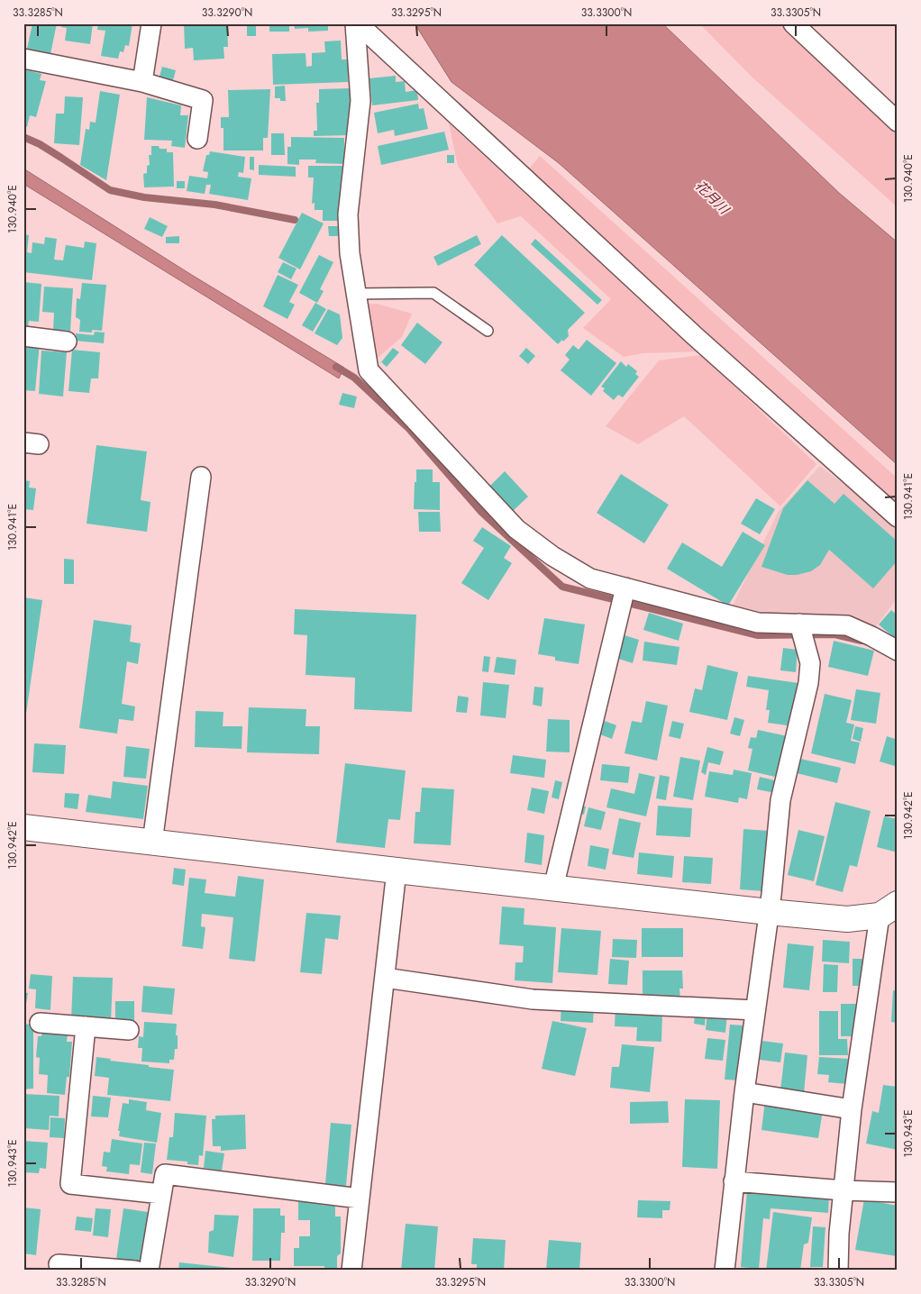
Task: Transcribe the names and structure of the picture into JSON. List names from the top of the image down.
{
  "water": ["花月川"],
  "coordinates": [
    "33.3285°N",
    "33.3290°N",
    "33.3295°N",
    "33.3300°N",
    "33.3305°N",
    "130.940°E",
    "130.941°E",
    "130.942°E",
    "130.943°E"
  ]
}
